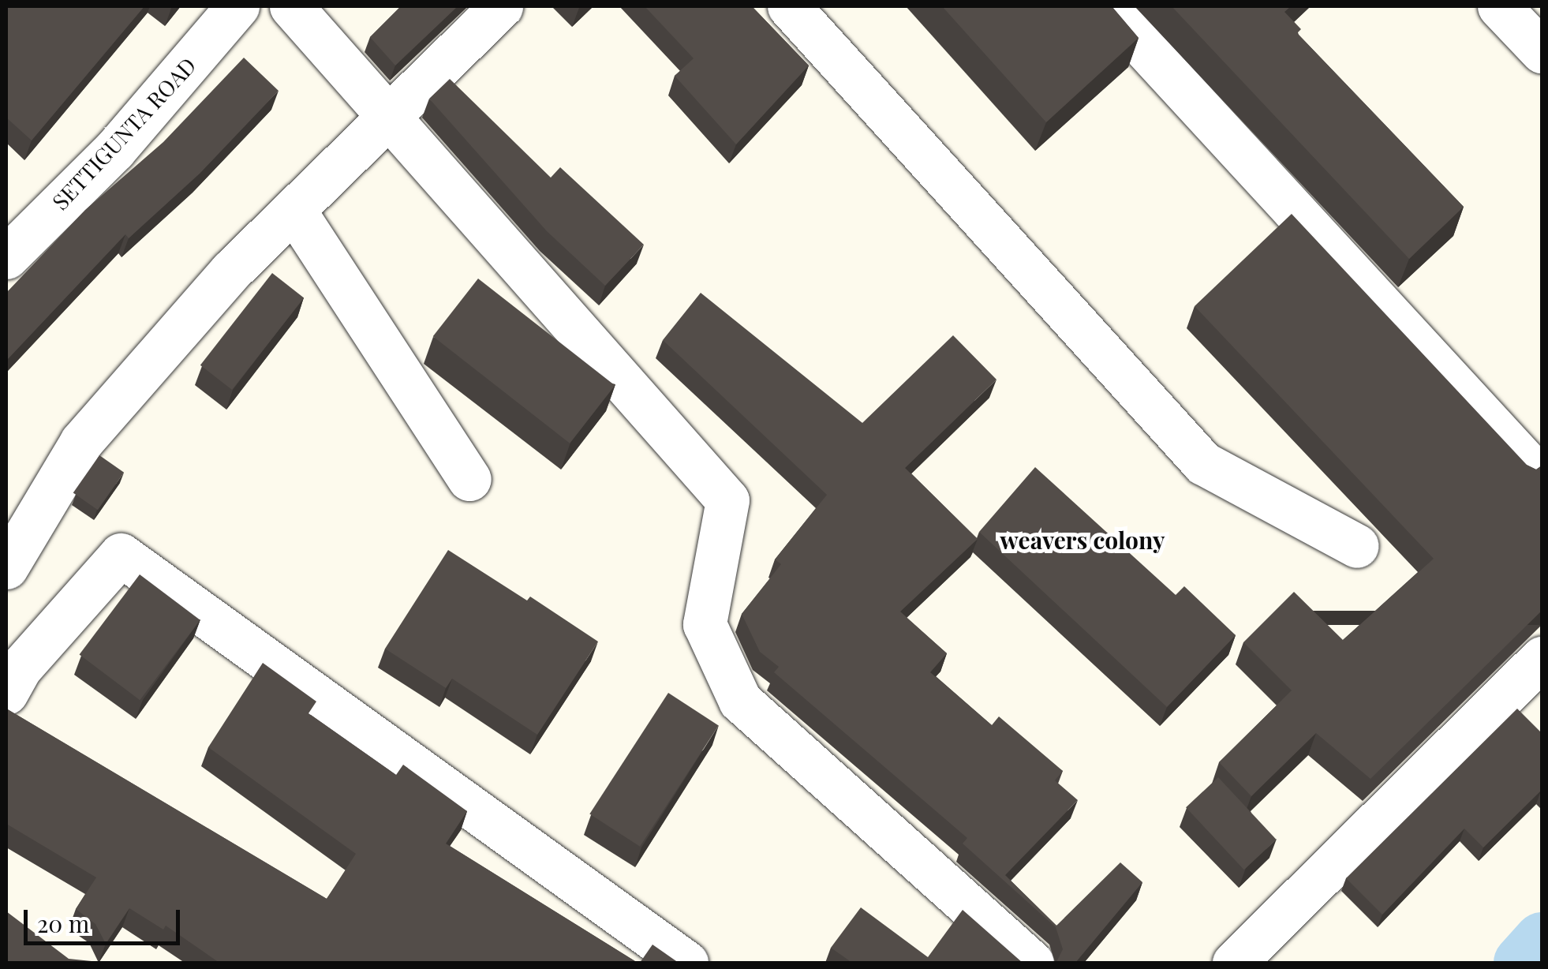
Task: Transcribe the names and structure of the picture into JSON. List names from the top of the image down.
{
  "streets": {
    "street": ["SETTIGUNTA ROAD"]
  },
  "districts": ["weavers colony"],
  "scale_bar": "20 m"
}
